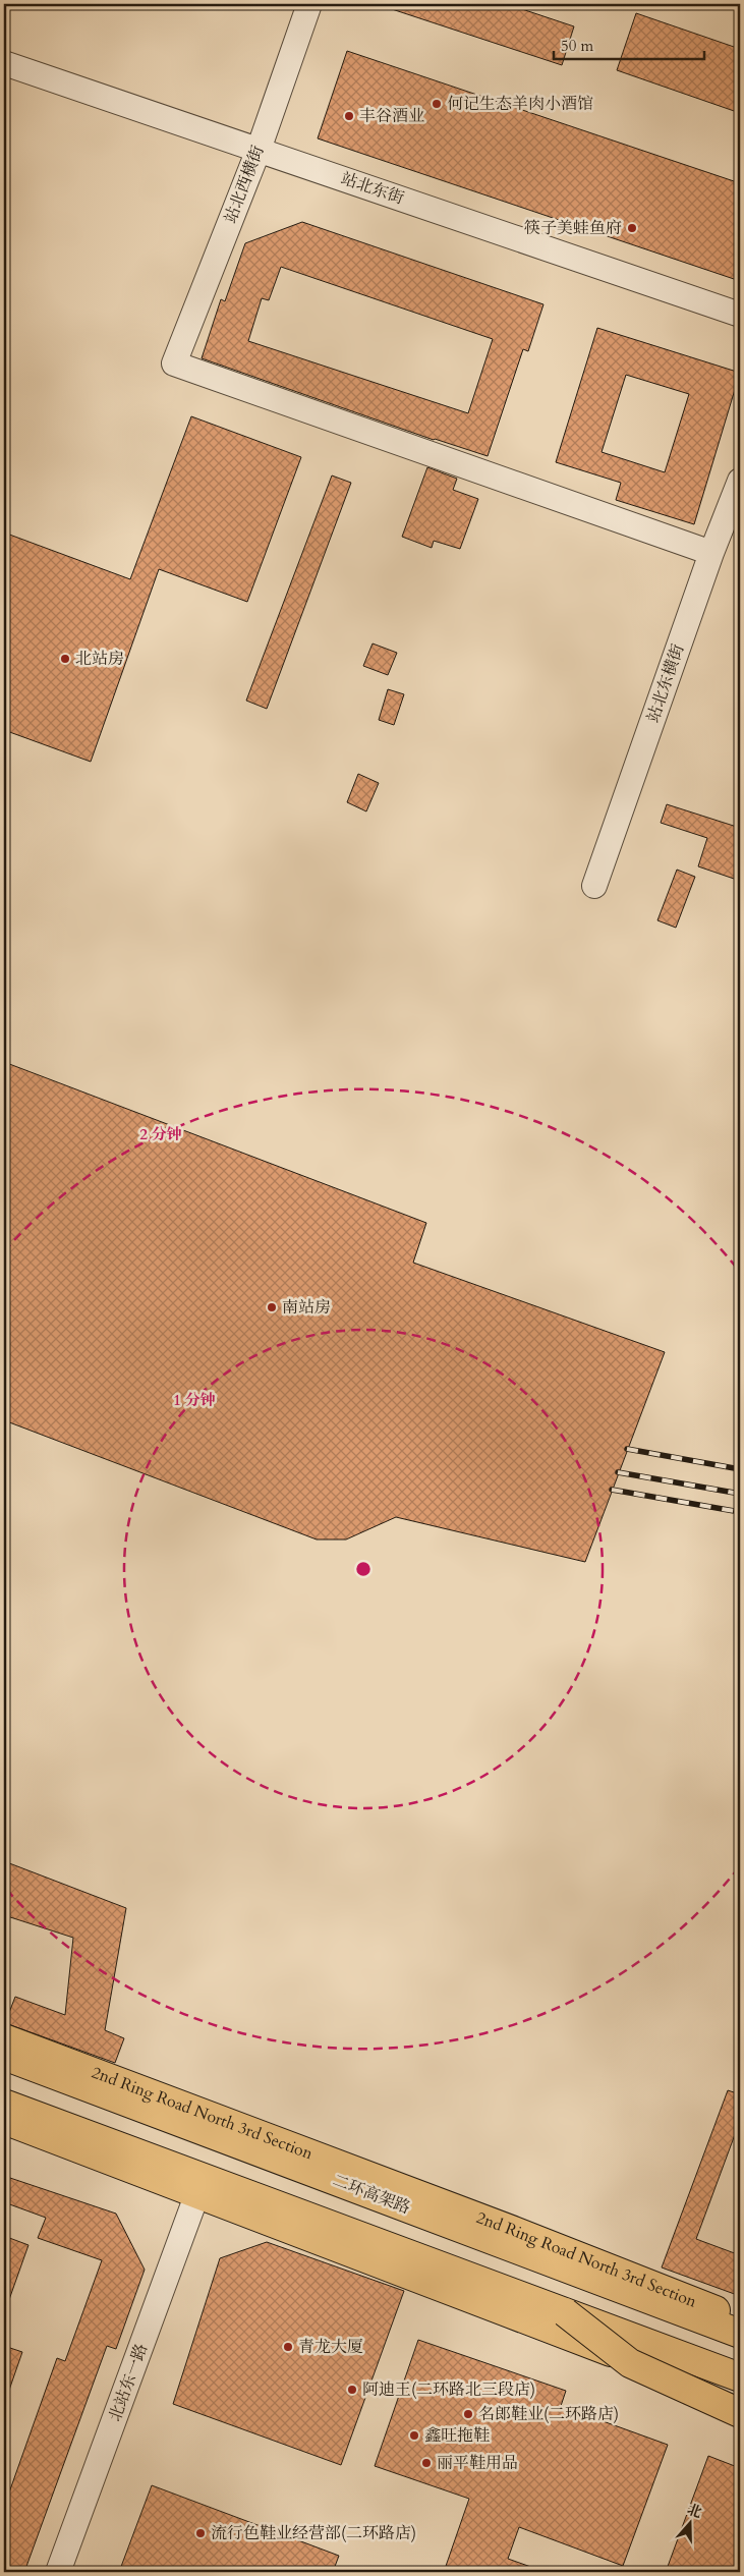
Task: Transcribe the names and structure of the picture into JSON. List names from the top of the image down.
{
  "streets": {
    "main road": ["2nd Ring Road North 3rd Section", "二环高架路"],
    "street": [
      "站北西横街",
      "站北东街",
      "站北东横街",
      "北站东一路"
    ]
  },
  "crossings": [
    ["站北西横街", "站北东街"],
    ["站北西横街", "站北东横街"]
  ],
  "places": [
    "何记生态羊肉小酒馆",
    "丰谷酒业",
    "筷子美蛙鱼府",
    "北站房",
    "南站房",
    "青龙大厦",
    "阿迪王(二环路北三段店)",
    "名郎鞋业(二环路店)",
    "鑫旺拖鞋",
    "丽平鞋用品",
    "流行色鞋业经营部(二环路店)"
  ],
  "scale_bar": "50 m",
  "north": "top",
  "rings": ["2 分钟", "1 分钟"]
}
